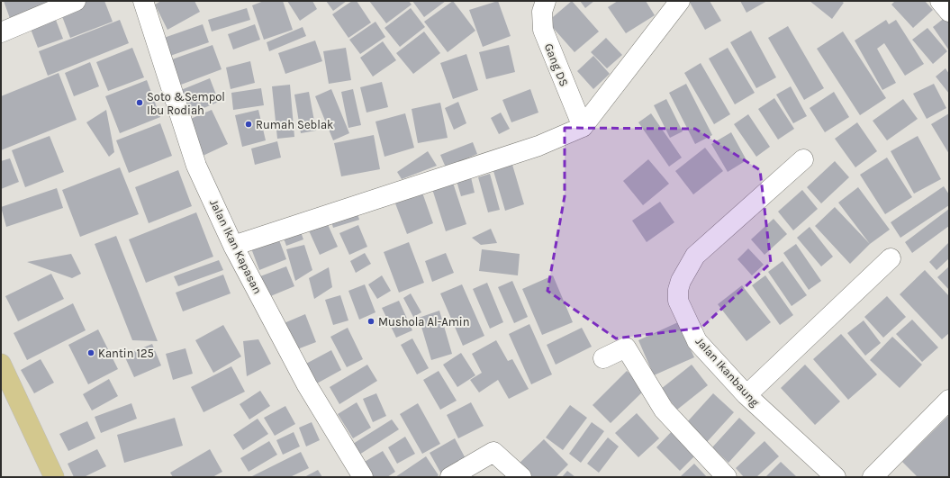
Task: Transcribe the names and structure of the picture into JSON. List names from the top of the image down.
{
  "streets": {
    "street": ["Gang DS", "Jalan Ikan Kapasan", "Jalan Ikanbaung"]
  },
  "places": [
    "Soto &Sempol Ibu Rodiah",
    "Rumah Seblak",
    "Mushola Al-Amin",
    "Kantin 125"
  ]
}
